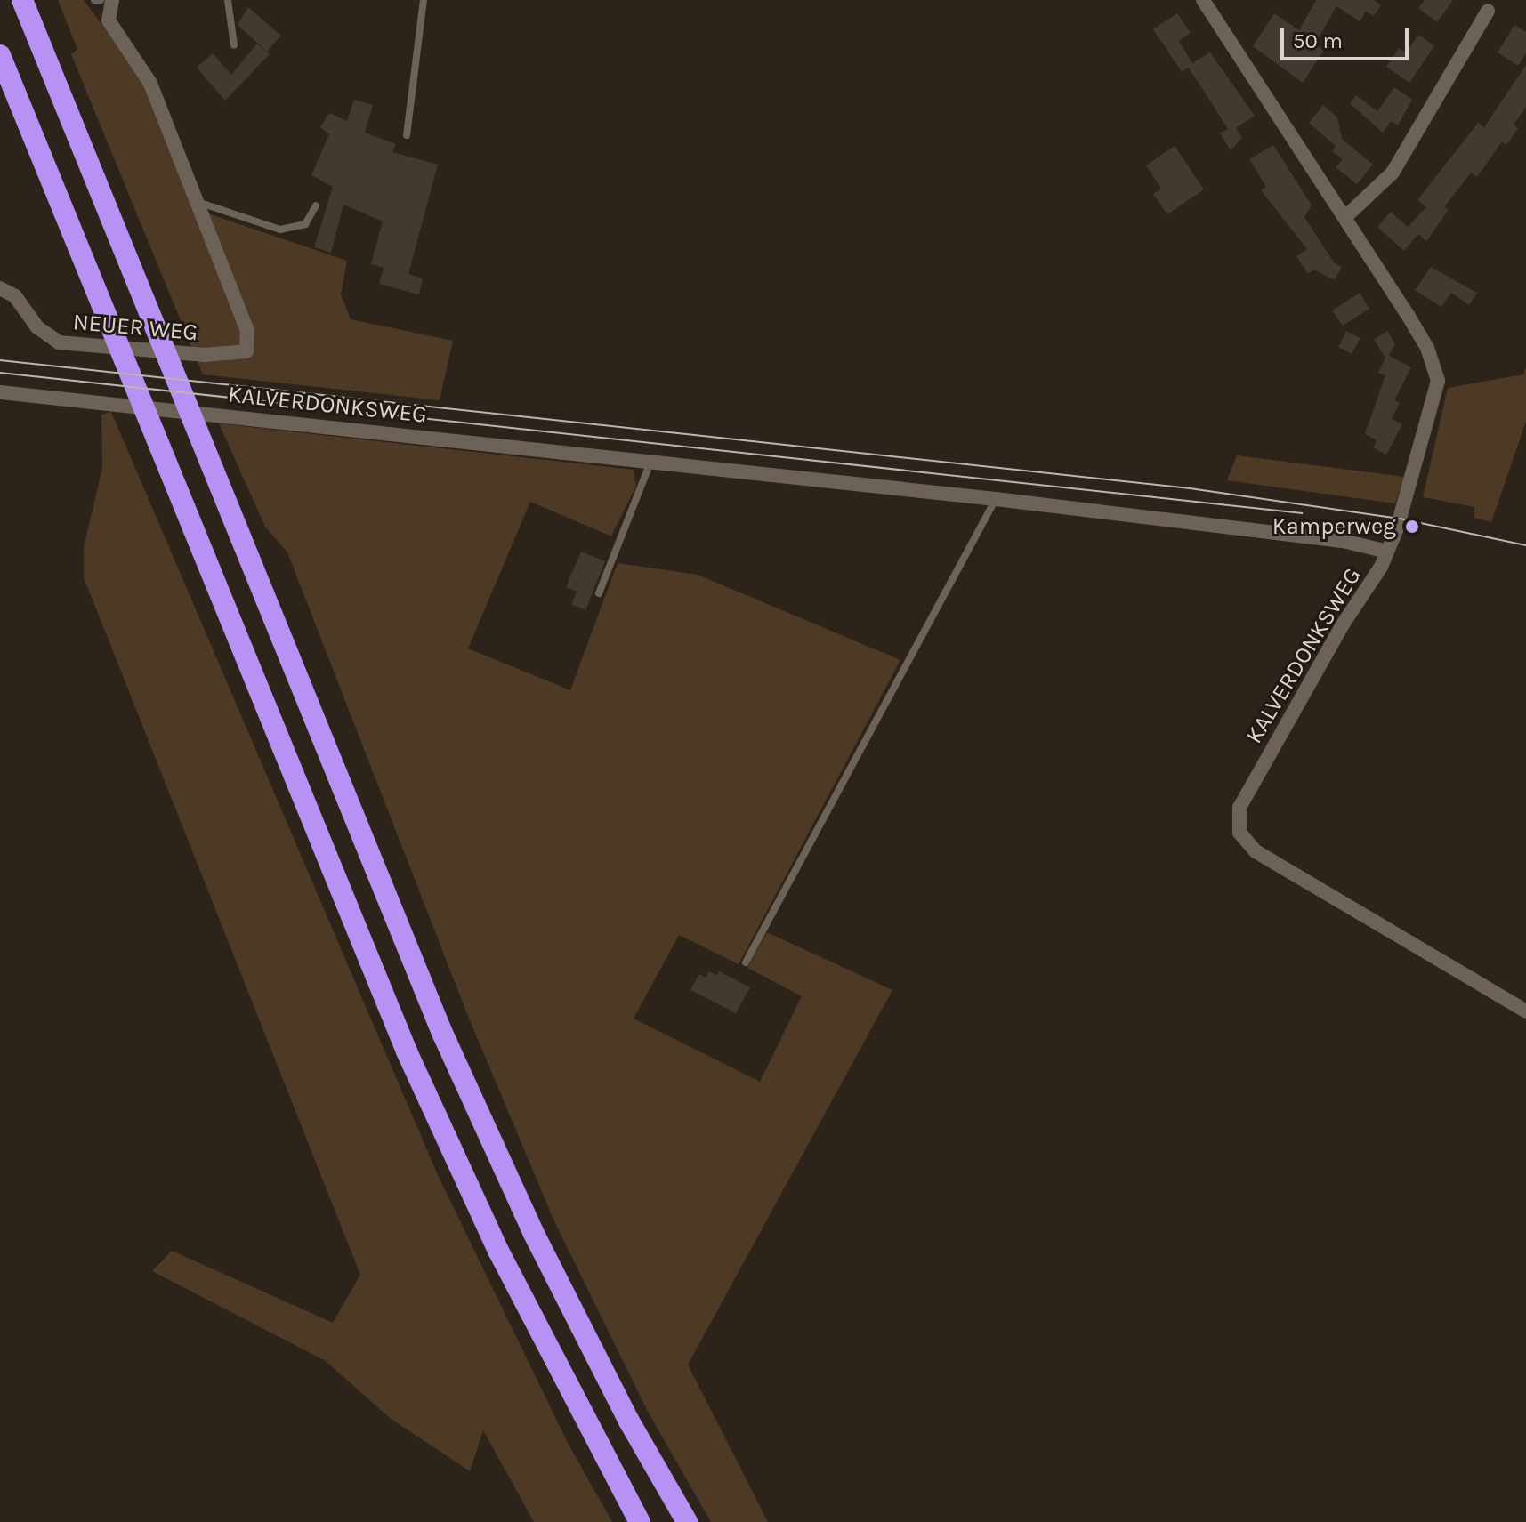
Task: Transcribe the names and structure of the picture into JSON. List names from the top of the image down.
{
  "streets": {
    "street": ["NEUER WEG", "KALVERDONKSWEG"]
  },
  "places": ["Kamperweg"],
  "scale_bar": "50 m"
}
